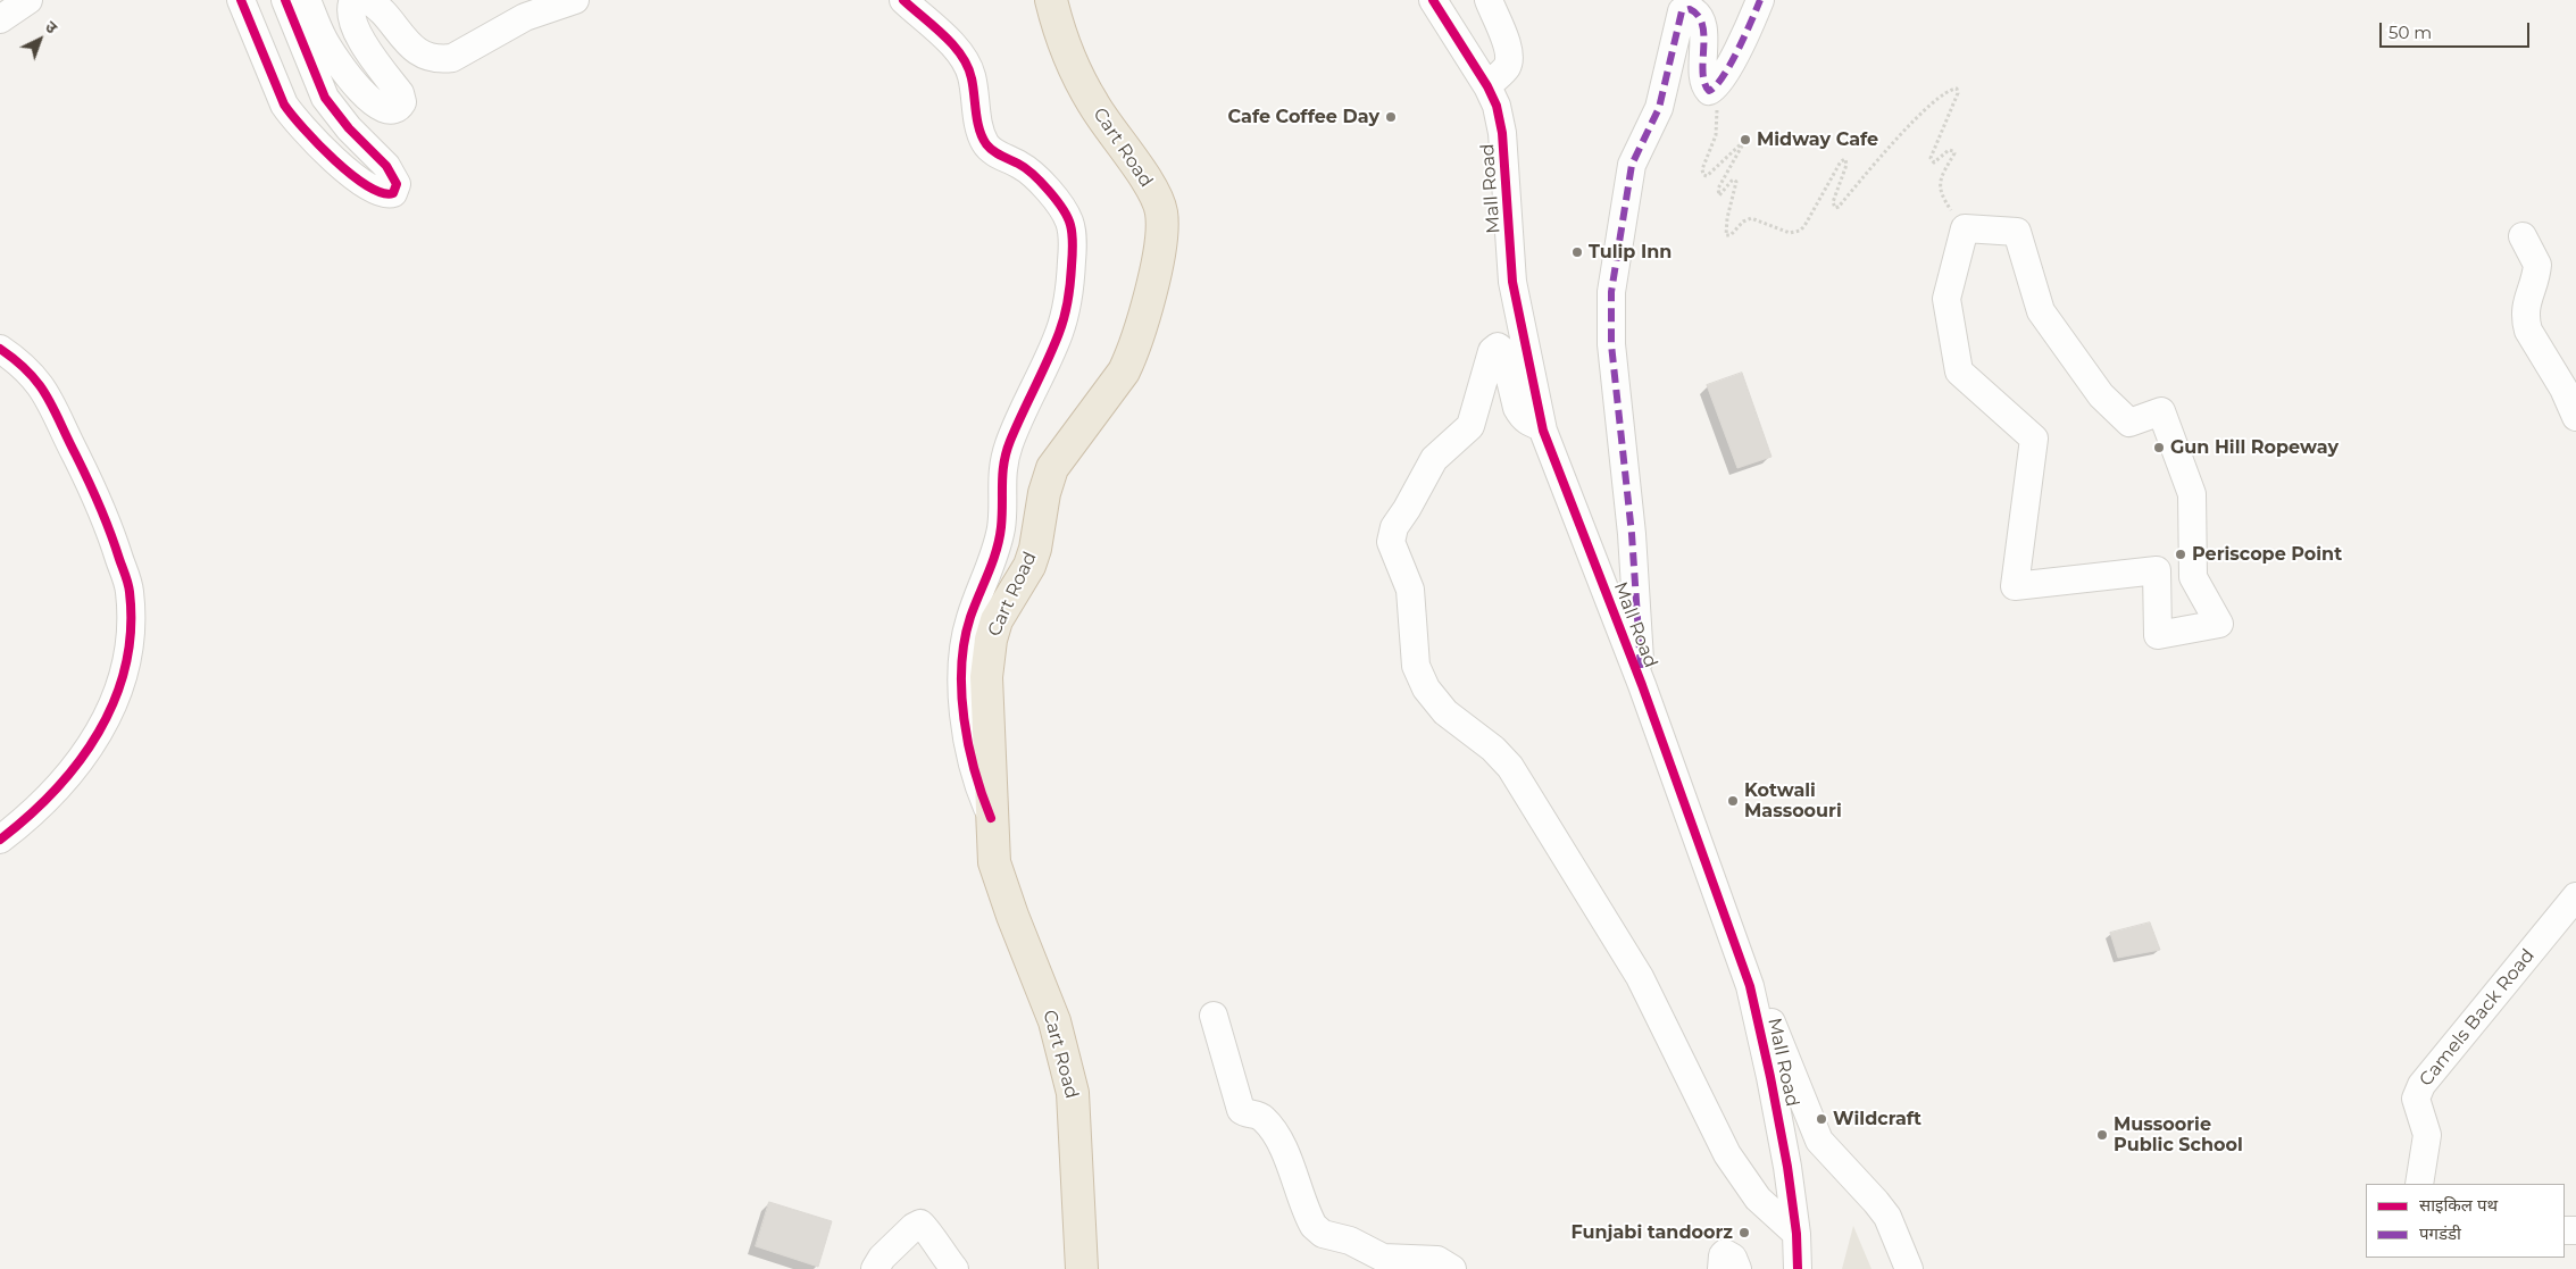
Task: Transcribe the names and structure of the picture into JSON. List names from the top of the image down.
{
  "streets": {
    "highway": ["Cart Road"],
    "street": ["Mall Road", "Camels Back Road"]
  },
  "places": [
    "Cafe Coffee Day",
    "Midway Cafe",
    "Tulip Inn",
    "Gun Hill Ropeway",
    "Periscope Point",
    "Kotwali Massoouri",
    "Wildcraft",
    "Mussoorie Public School",
    "Funjabi tandoorz"
  ],
  "legend": ["साइकिल पथ", "पगडंडी"],
  "scale_bar": "50 m",
  "north": "top right"
}
